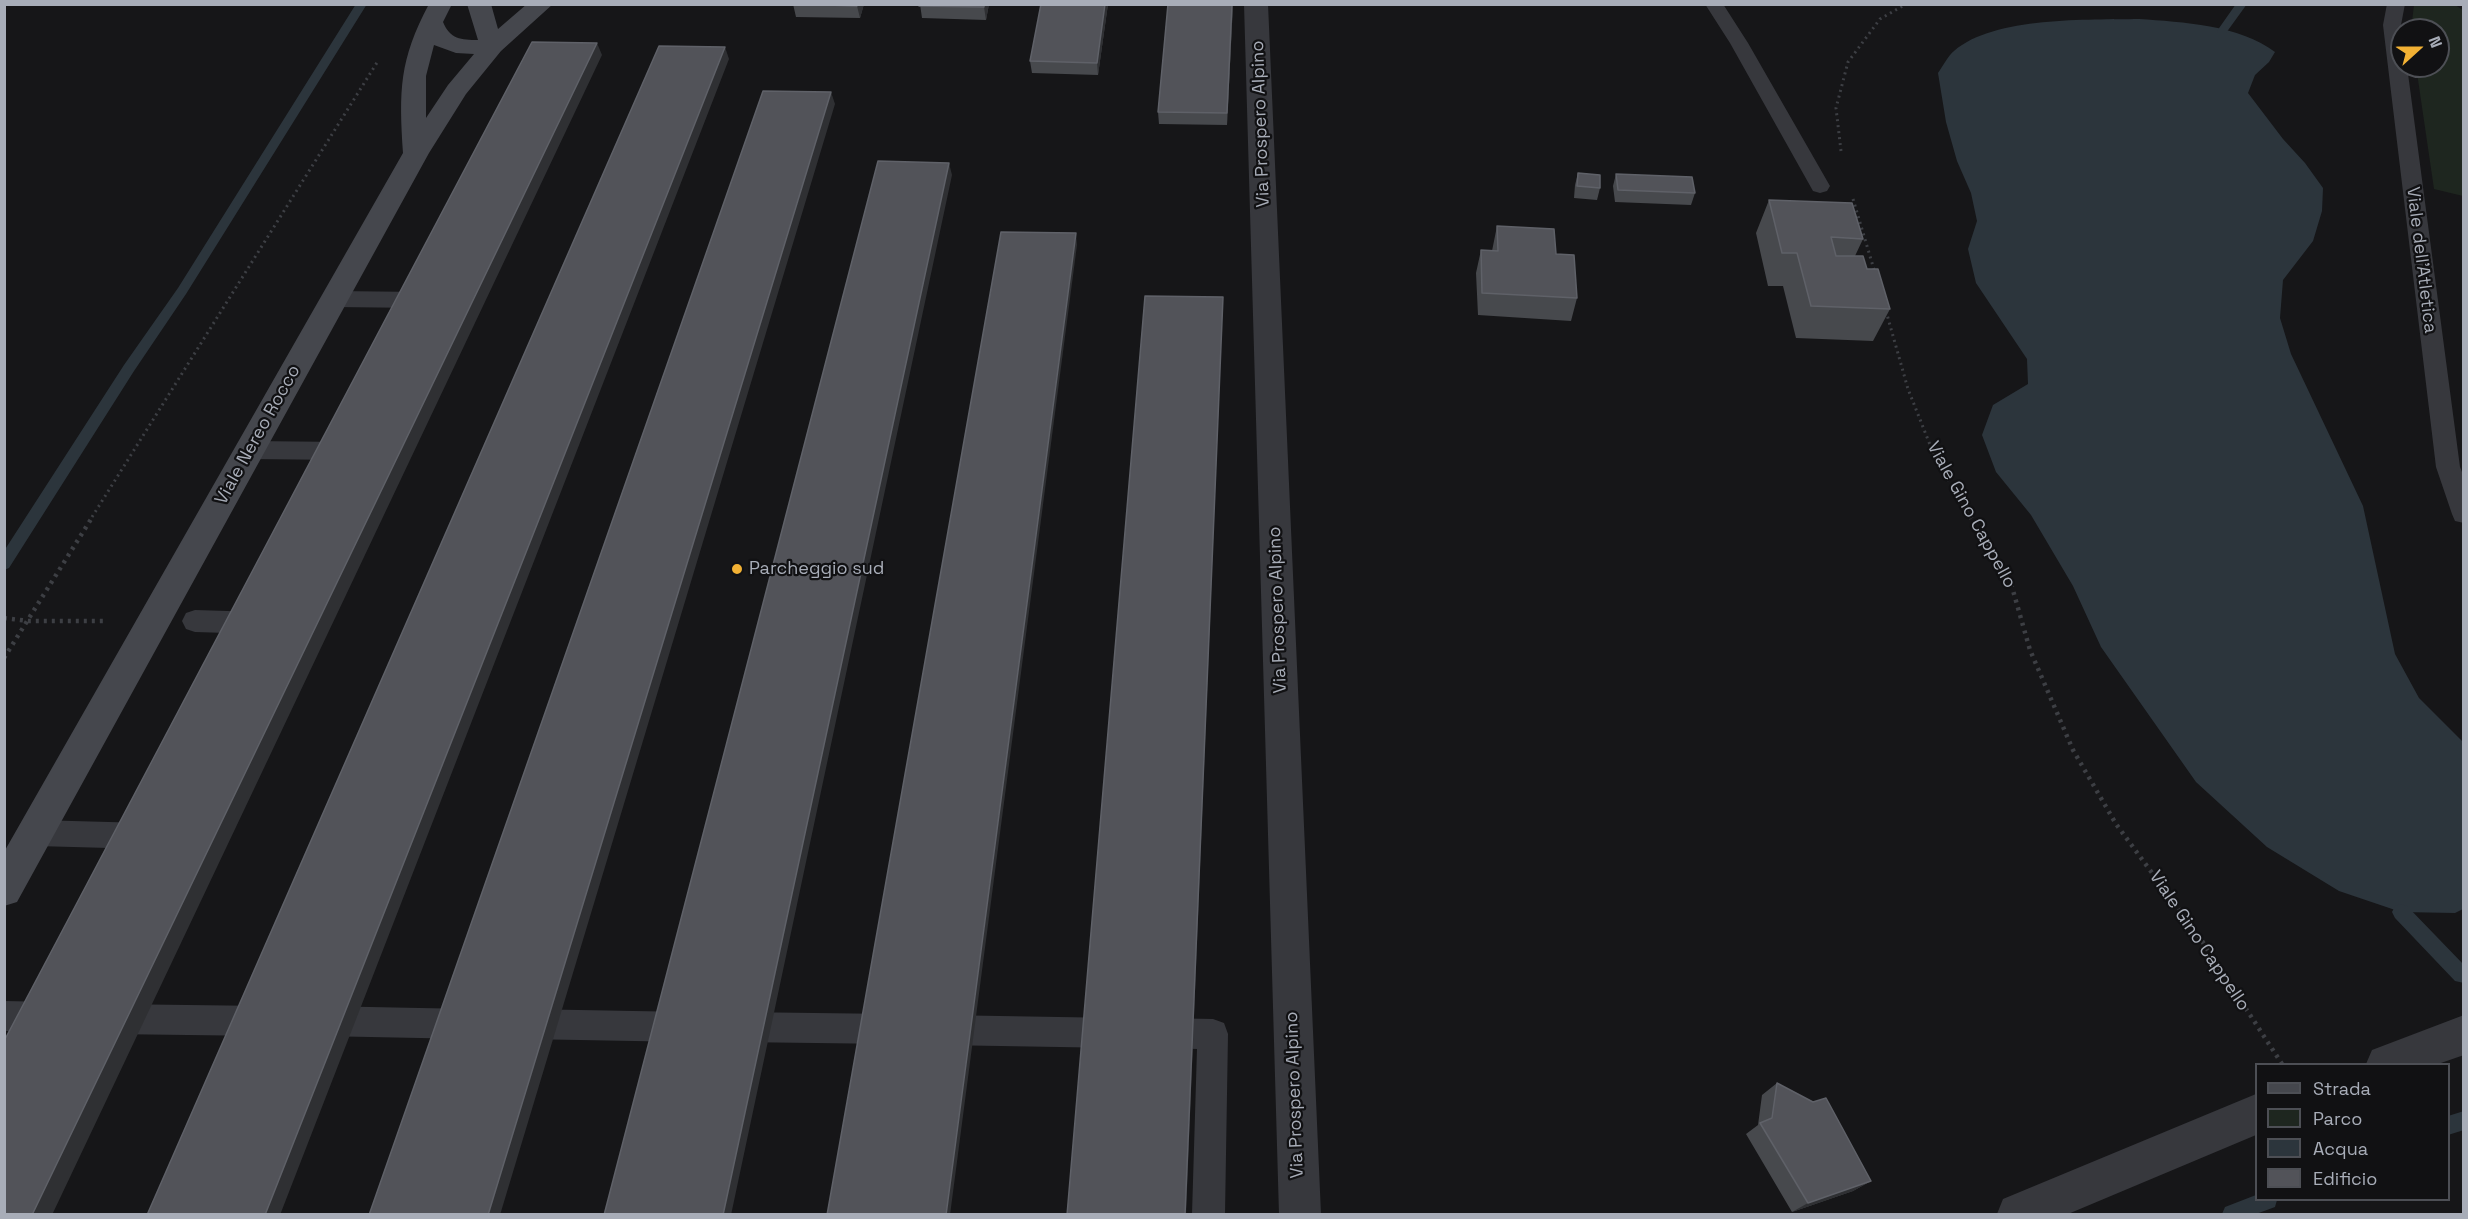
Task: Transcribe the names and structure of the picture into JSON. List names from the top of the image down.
{
  "streets": {
    "street": ["Via Prospero Alpino", "Viale Nereo Rocco"],
    "lane": ["Viale dell'Atletica"],
    "path": ["Viale Gino Cappello"]
  },
  "places": ["Parcheggio sud"],
  "legend": [
    "Strada",
    "Parco",
    "Acqua",
    "Edificio"
  ],
  "north": "right"
}
